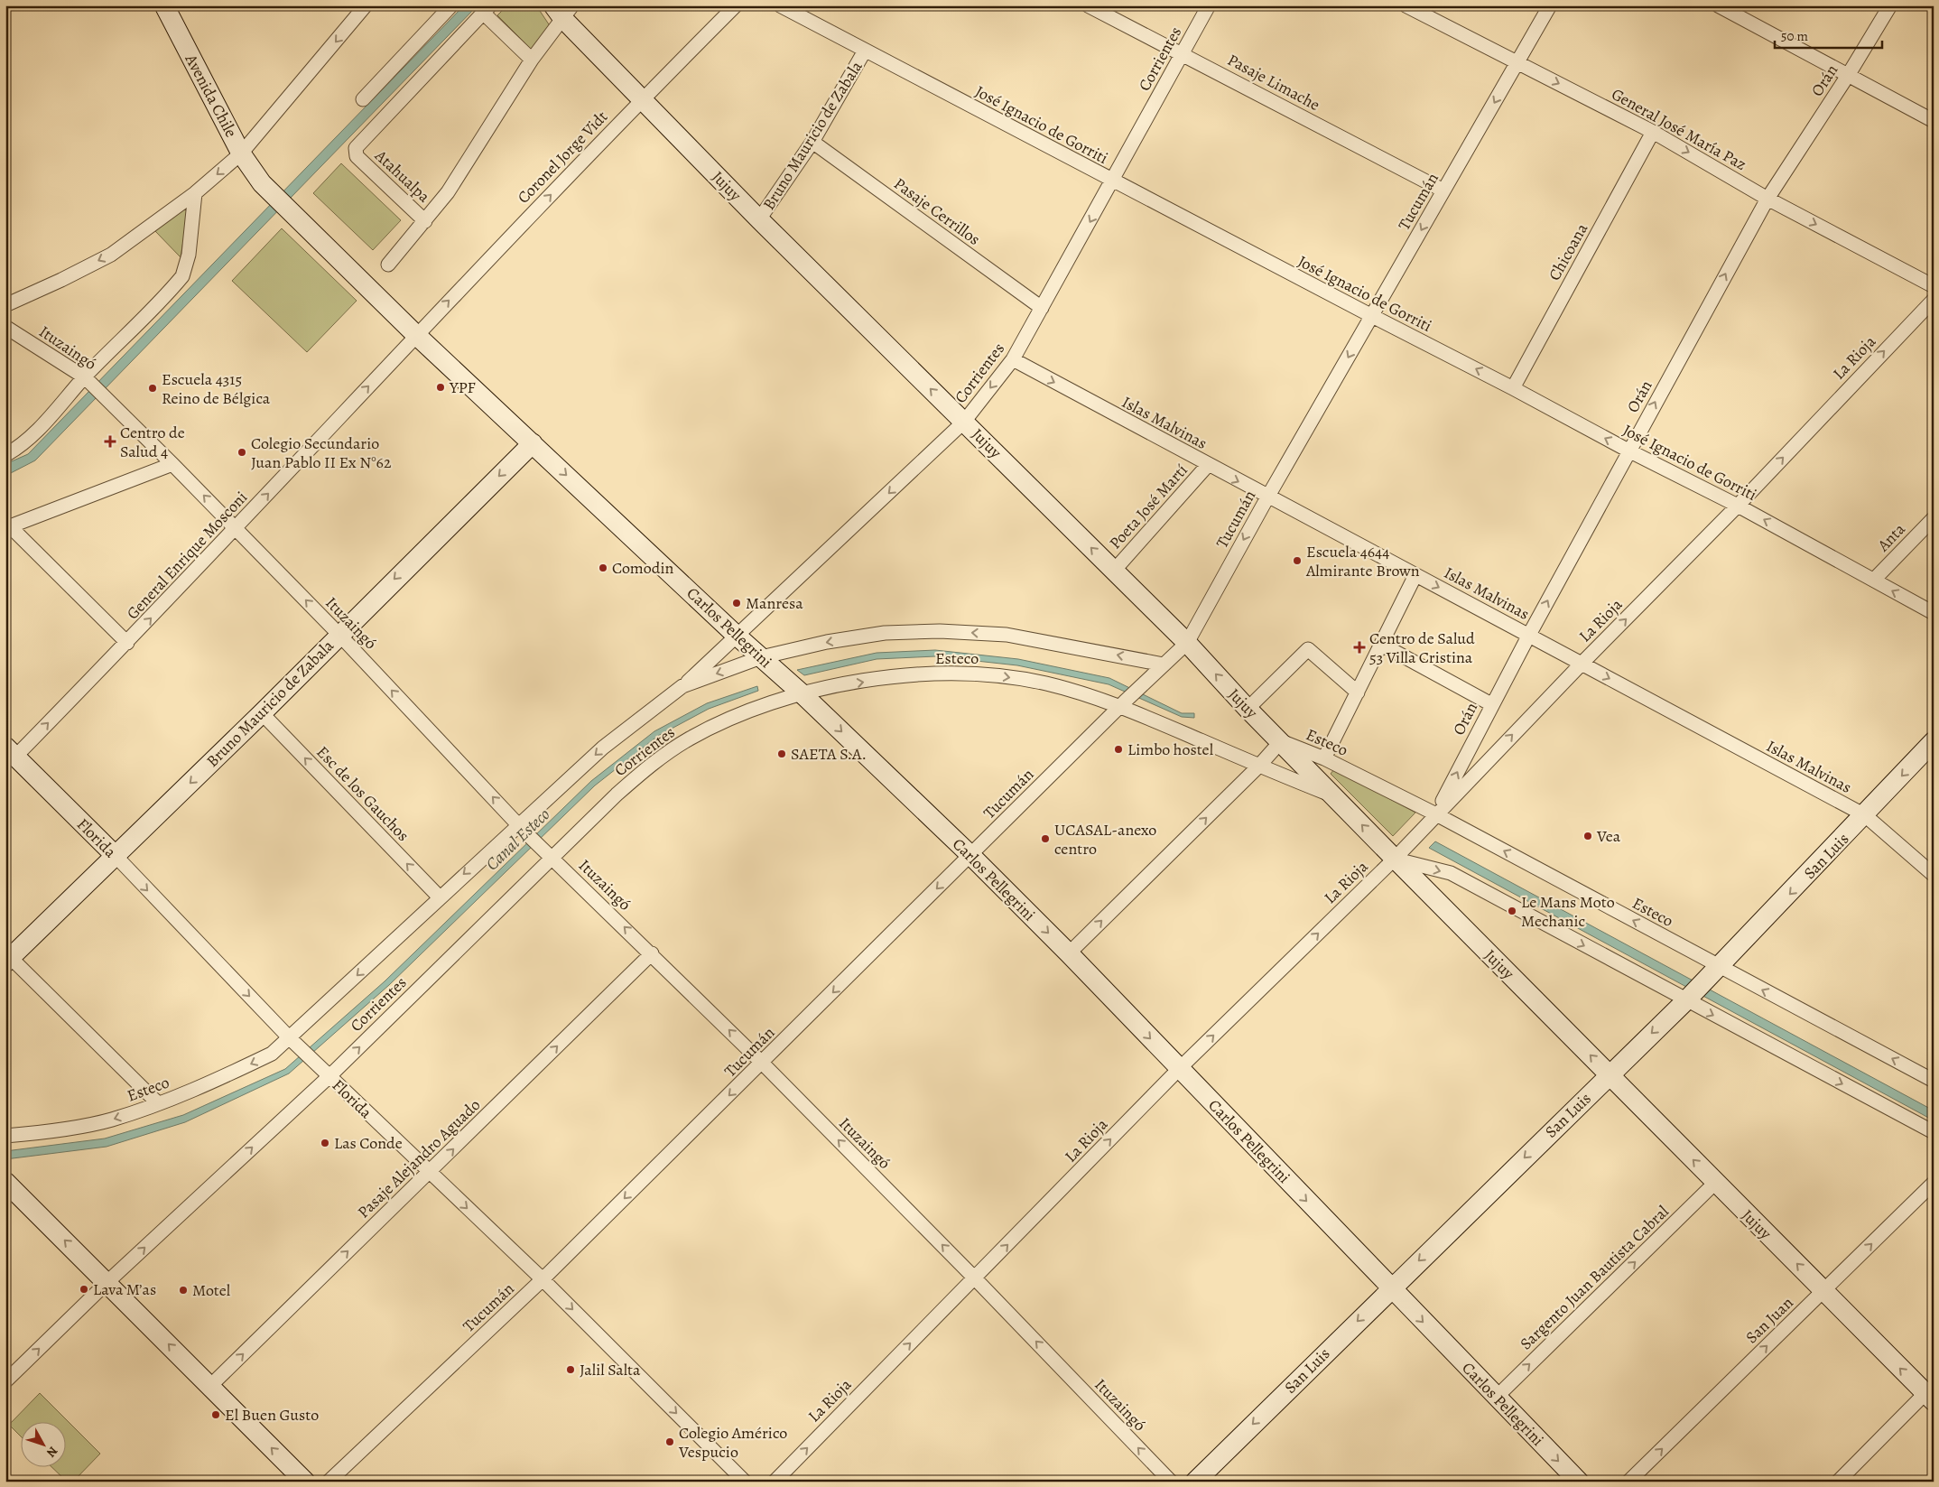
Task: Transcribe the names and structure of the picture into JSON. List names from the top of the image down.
{
  "streets": {
    "main road": [
      "Avenida Chile",
      "Bruno Mauricio de Zabala",
      "Jujuy",
      "Carlos Pellegrini",
      "Florida",
      "San Luis"
    ],
    "street": [
      "Corrientes",
      "Orán",
      "Pasaje Limache",
      "José Ignacio de Gorriti",
      "General José María Paz",
      "Coronel Jorge Vidt",
      "Atahualpa",
      "Tucumán",
      "Pasaje Cerrillos",
      "Chicoana",
      "Ituzaingó",
      "La Rioja",
      "Islas Malvinas",
      "Poeta José Martí",
      "Anta",
      "General Enrique Mosconi",
      "Esteco",
      "Esc de los Gauchos",
      "Pasaje Alejandro Aguado",
      "Sargento Juan Bautista Cabral",
      "San Juan"
    ]
  },
  "crossings": [
    ["Corrientes", "Pasaje Limache"],
    ["Corrientes", "José Ignacio de Gorriti"],
    ["Corrientes", "Jujuy"],
    ["Corrientes", "Pasaje Cerrillos"],
    ["Corrientes", "Ituzaingó"],
    ["Corrientes", "Islas Malvinas"],
    ["Corrientes", "Carlos Pellegrini"],
    ["Corrientes", "Esteco"],
    ["Corrientes", "Esc de los Gauchos"],
    ["Corrientes", "Florida"],
    ["Orán", "José Ignacio de Gorriti"],
    ["Orán", "General José María Paz"],
    ["Orán", "La Rioja"],
    ["Orán", "Islas Malvinas"],
    ["Orán", "Esteco"],
    ["Pasaje Limache", "Tucumán"],
    ["Avenida Chile", "Carlos Pellegrini"],
    ["José Ignacio de Gorriti", "Bruno Mauricio de Zabala"],
    ["José Ignacio de Gorriti", "Tucumán"],
    ["José Ignacio de Gorriti", "Chicoana"],
    ["José Ignacio de Gorriti", "La Rioja"],
    ["José Ignacio de Gorriti", "Anta"],
    ["General José María Paz", "Tucumán"],
    ["General José María Paz", "Chicoana"],
    ["Bruno Mauricio de Zabala", "Jujuy"],
    ["Bruno Mauricio de Zabala", "Pasaje Cerrillos"],
    ["Bruno Mauricio de Zabala", "Ituzaingó"],
    ["Bruno Mauricio de Zabala", "Carlos Pellegrini"],
    ["Bruno Mauricio de Zabala", "Esc de los Gauchos"],
    ["Bruno Mauricio de Zabala", "Florida"],
    ["Coronel Jorge Vidt", "Jujuy"],
    ["Coronel Jorge Vidt", "General Enrique Mosconi"],
    ["Coronel Jorge Vidt", "Carlos Pellegrini"],
    ["Jujuy", "Tucumán"],
    ["Jujuy", "La Rioja"],
    ["Jujuy", "Poeta José Martí"],
    ["Jujuy", "Esteco"],
    ["Jujuy", "San Luis"],
    ["Jujuy", "Sargento Juan Bautista Cabral"],
    ["Jujuy", "San Juan"],
    ["Tucumán", "Ituzaingó"],
    ["Tucumán", "Islas Malvinas"],
    ["Tucumán", "Carlos Pellegrini"],
    ["Tucumán", "Esteco"],
    ["Tucumán", "Florida"],
    ["Ituzaingó", "La Rioja"],
    ["Ituzaingó", "General Enrique Mosconi"],
    ["Ituzaingó", "Pasaje Alejandro Aguado"],
    ["La Rioja", "Islas Malvinas"],
    ["La Rioja", "Carlos Pellegrini"],
    ["La Rioja", "Esteco"],
    ["Islas Malvinas", "Poeta José Martí"],
    ["Islas Malvinas", "San Luis"],
    ["General Enrique Mosconi", "Carlos Pellegrini"],
    ["General Enrique Mosconi", "Florida"],
    ["Carlos Pellegrini", "Esteco"],
    ["Carlos Pellegrini", "San Luis"],
    ["Carlos Pellegrini", "Sargento Juan Bautista Cabral"],
    ["Esteco", "Florida"],
    ["Esteco", "San Luis"],
    ["Florida", "Pasaje Alejandro Aguado"]
  ],
  "one_way": [
    "Orán",
    "José Ignacio de Gorriti",
    "General José María Paz",
    "Bruno Mauricio de Zabala",
    "Jujuy",
    "Tucumán",
    "Ituzaingó",
    "La Rioja",
    "Islas Malvinas",
    "General Enrique Mosconi",
    "Carlos Pellegrini",
    "Esc de los Gauchos",
    "Florida",
    "San Luis",
    "Pasaje Alejandro Aguado",
    "Sargento Juan Bautista Cabral",
    "San Juan"
  ],
  "water": ["Canal Esteco"],
  "places": {
    "other": [
      "YPF",
      "Escuela 4315 Reino de Bélgica",
      "Colegio Secundario Juan Pablo II Ex N°62",
      "Escuela 4644 Almirante Brown",
      "Comodin",
      "Manresa",
      "Limbo hostel",
      "SAETA S.A.",
      "Vea",
      "UCASAL-anexo centro",
      "Le Mans Moto Mechanic",
      "Las Conde",
      "Lava M’as",
      "Motel",
      "Jalil Salta",
      "El Buen Gusto",
      "Colegio Américo Vespucio"
    ],
    "health": ["Centro de Salud 4", "Centro de Salud 53 Villa Cristina"]
  },
  "scale_bar": "50 m",
  "north": "bottom right"
}
